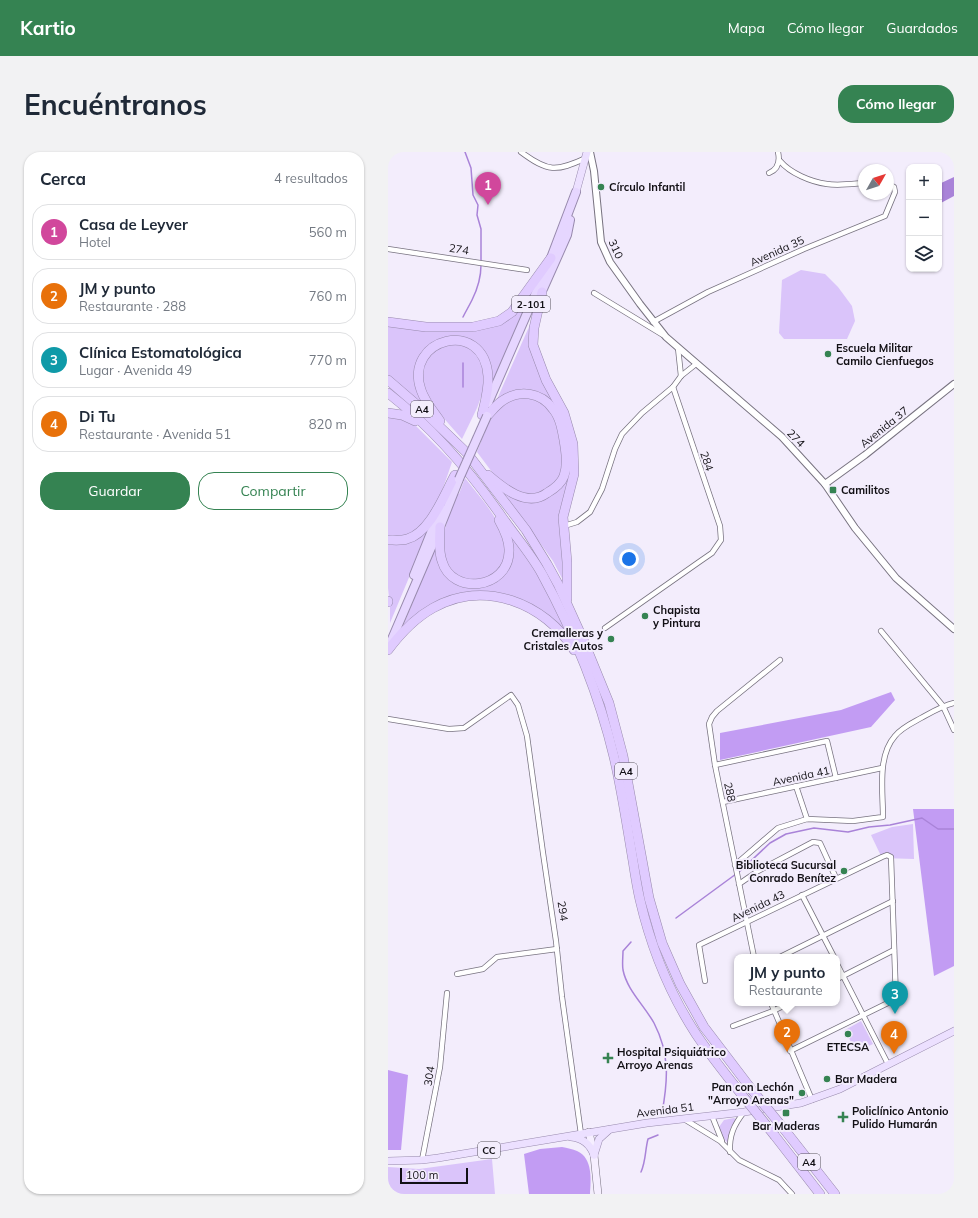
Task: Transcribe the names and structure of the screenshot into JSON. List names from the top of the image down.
{
  "streets": {
    "highway": ["2-101", "A4"],
    "main road": ["Avenida 51", "CC"],
    "street": [
      "274",
      "310",
      "Avenida 35",
      "Avenida 37",
      "284",
      "Avenida 41",
      "288",
      "Avenida 43",
      "294",
      "304"
    ]
  },
  "crossings": [
    ["274", "310"],
    ["274", "Avenida 37"],
    ["310", "Avenida 35"],
    ["310", "2-101"],
    ["Avenida 41", "288"],
    ["288", "Avenida 43"],
    ["294", "Avenida 51"],
    ["304", "Avenida 51"]
  ],
  "places": {
    "other": [
      "Círculo Infantil",
      "Escuela Militar Camilo Cienfuegos",
      "Chapista y Pintura",
      "Cremalleras y Cristales Autos",
      "Biblioteca Sucursal Conrado Benítez",
      "ETECSA",
      "Bar Madera",
      "Pan con Lechón \"Arroyo Arenas\""
    ],
    "transit": ["Camilitos", "Bar Maderas"],
    "health": ["Hospital Psiquiátrico Arroyo Arenas", "Policlínico Antonio Pulido Humarán"]
  },
  "scale_bar": "100 m",
  "north": "top right",
  "page": {
    "header": "Kartio",
    "nav": ["Mapa", "Cómo llegar", "Guardados"],
    "buttons": [
      "Cómo llegar",
      ["Guardar", "Compartir"]
    ],
    "title": "Encuéntranos",
    "heading": ["Cerca", "4 resultados"],
    "map_buttons": ["+", "−"],
    "pins": [
      "1",
      "3",
      "2",
      "4"
    ],
    "list": [
      {
        "mark": "1",
        "name": "Casa de Leyver",
        "note": "Hotel",
        "value": "560 m"
      },
      {
        "mark": "2",
        "name": "JM y punto",
        "note": "Restaurante · 288",
        "value": "760 m"
      },
      {
        "mark": "3",
        "name": "Clínica Estomatológica",
        "note": "Lugar · Avenida 49",
        "value": "770 m"
      },
      {
        "mark": "4",
        "name": "Di Tu",
        "note": "Restaurante · Avenida 51",
        "value": "820 m"
      }
    ],
    "popup": ["JM y punto", "Restaurante"],
    "scale": "100 m"
  }
}
